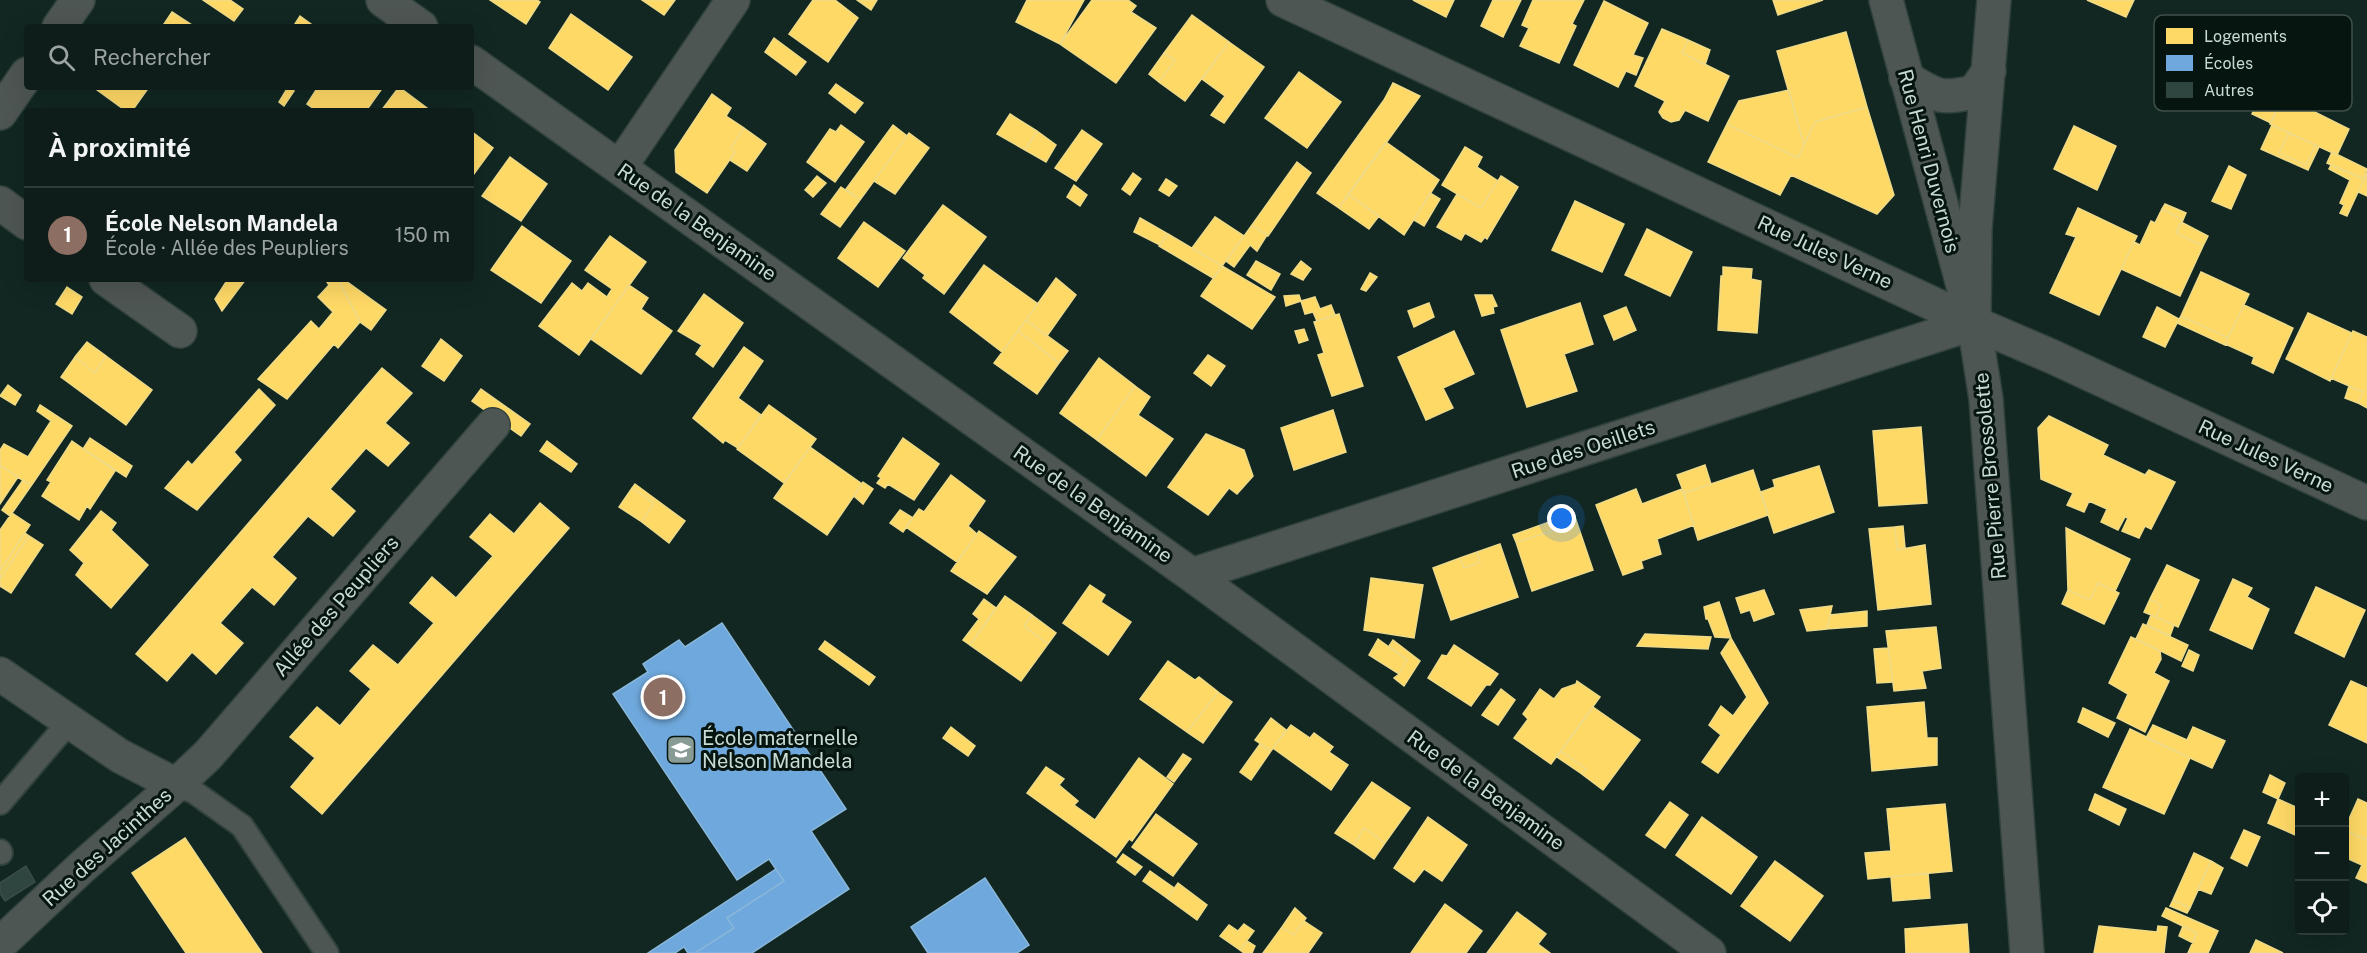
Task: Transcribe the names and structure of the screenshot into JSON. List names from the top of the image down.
{
  "streets": {
    "street": [
      "Rue Henri Duvernois",
      "Rue de la Benjamine",
      "Rue Jules Verne",
      "Rue des Oeillets",
      "Rue Pierre Brossolette",
      "Allée des Peupliers",
      "Rue des Jacinthes"
    ]
  },
  "crossings": [
    ["Rue Henri Duvernois", "Rue Jules Verne"],
    ["Rue Henri Duvernois", "Rue des Oeillets"],
    ["Rue Henri Duvernois", "Rue Pierre Brossolette"],
    ["Rue de la Benjamine", "Rue des Oeillets"],
    ["Rue Jules Verne", "Rue des Oeillets"],
    ["Rue Jules Verne", "Rue Pierre Brossolette"],
    ["Rue des Oeillets", "Rue Pierre Brossolette"],
    ["Allée des Peupliers", "Rue des Jacinthes"]
  ],
  "places": {
    "school or university": ["École maternelle Nelson Mandela"]
  },
  "legend": ["Logements", "Écoles", "Autres"],
  "page": {
    "search": "Rechercher",
    "heading": "À proximité",
    "list": [
      {
        "mark": "1",
        "name": "École Nelson Mandela",
        "note": "École · Allée des Peupliers",
        "value": "150 m"
      }
    ],
    "pins": "1",
    "map_buttons": ["+", "−"]
  }
}
